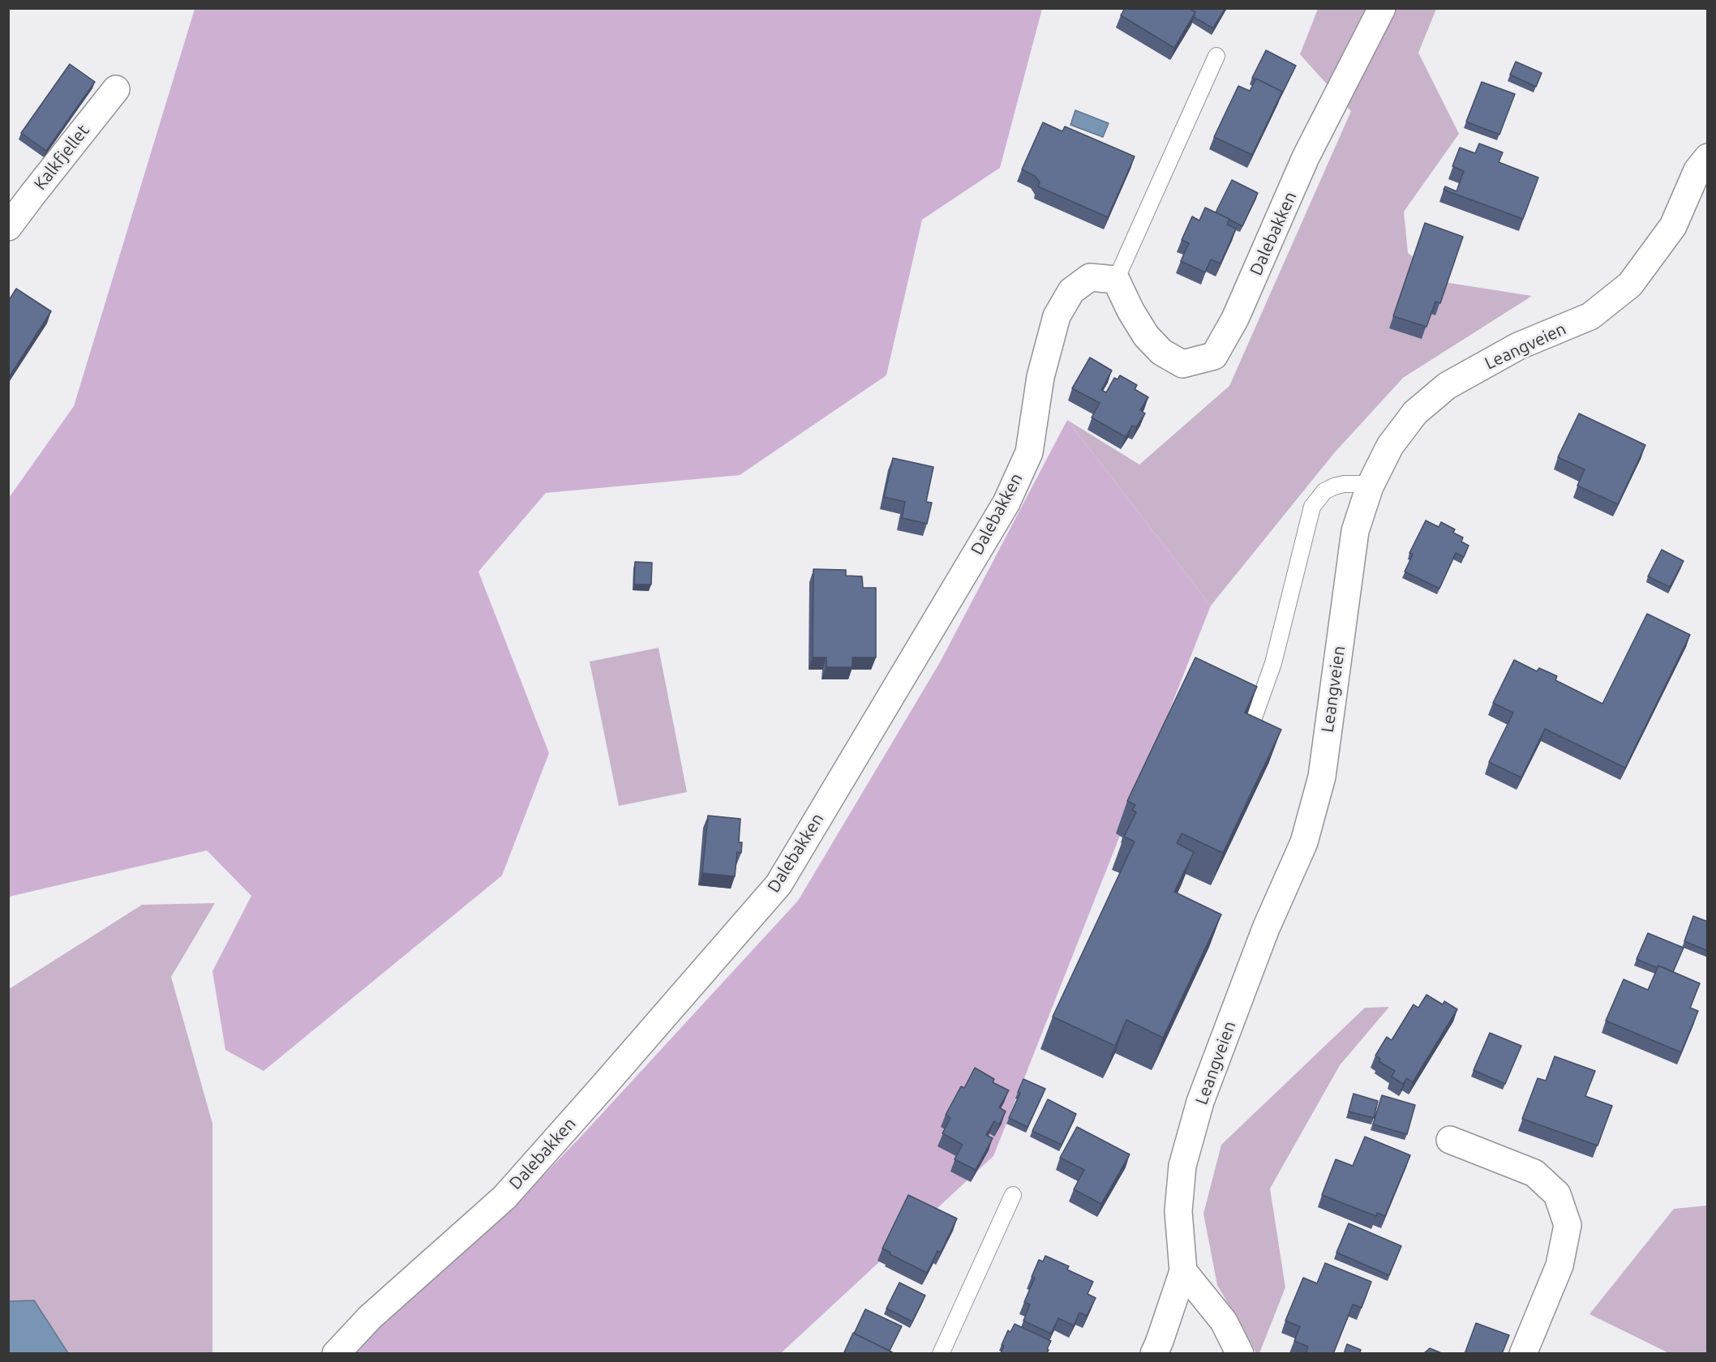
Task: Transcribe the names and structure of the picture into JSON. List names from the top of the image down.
{
  "streets": {
    "street": ["Kalkfjellet", "Dalebakken", "Leangveien"]
  }
}
